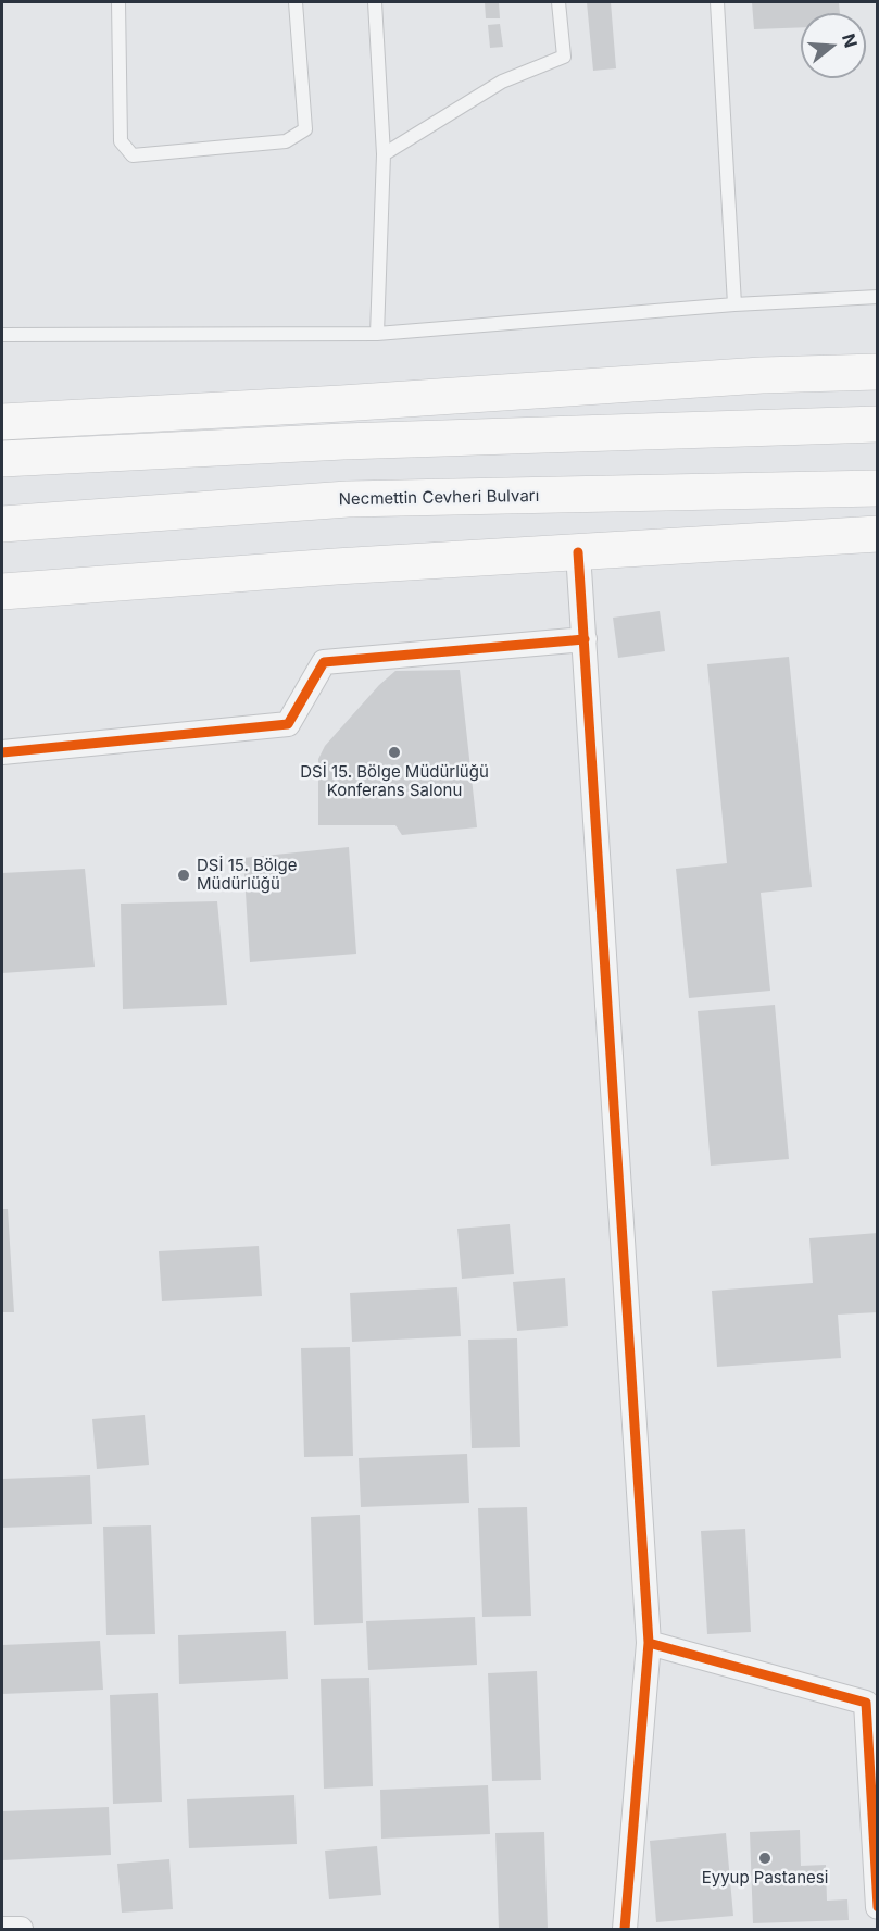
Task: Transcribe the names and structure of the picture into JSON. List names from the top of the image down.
{
  "streets": {
    "main road": ["Necmettin Cevheri Bulvarı"]
  },
  "places": ["DSİ 15. Bölge Müdürlüğü Konferans Salonu", "DSİ 15. Bölge Müdürlüğü", "Eyyup Pastanesi"],
  "north": "right"
}
